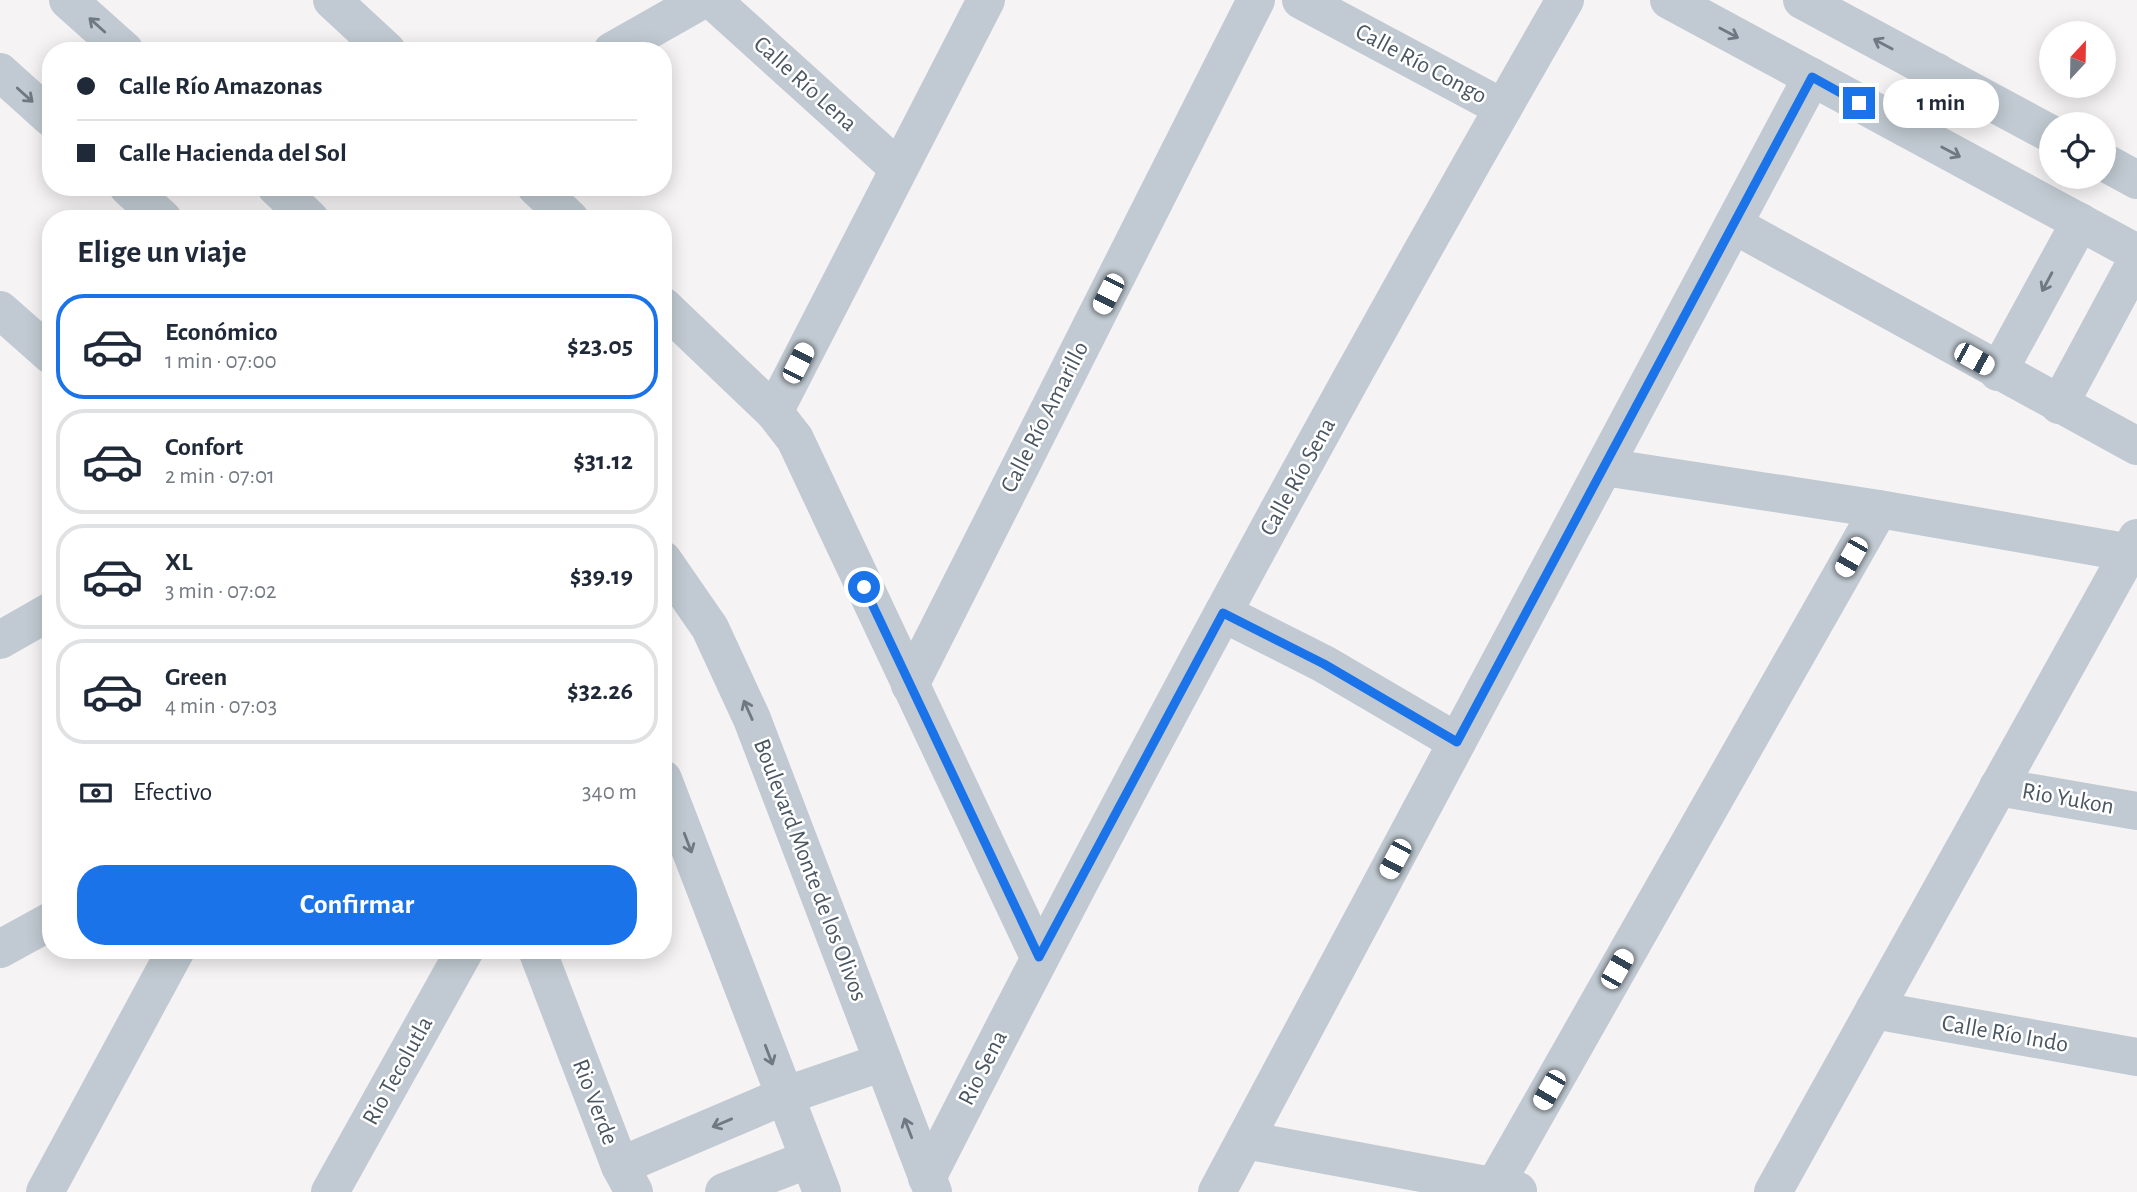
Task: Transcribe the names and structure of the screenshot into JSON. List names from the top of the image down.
{
  "streets": {
    "street": [
      "Calle Río Congo",
      "Calle Río Lena",
      "Calle Río Amarillo",
      "Calle Río Sena",
      "Rio Yukon",
      "Boulevard Monte de los Olivos",
      "Calle Río Indo",
      "Rio Sena",
      "Rio Tecolutla",
      "Rio Verde"
    ]
  },
  "crossings": [
    ["Calle Río Congo", "Calle Río Sena"],
    ["Calle Río Sena", "Rio Sena"],
    ["Boulevard Monte de los Olivos", "Rio Sena"],
    ["Boulevard Monte de los Olivos", "Rio Verde"]
  ],
  "north": "top",
  "page": {
    "banner": ["Calle Río Amazonas", "Calle Hacienda del Sol"],
    "bubble": "1 min",
    "heading": "Elige un viaje",
    "list": [
      {
        "name": "Económico",
        "note": "1 min · 07:00",
        "value": "$23.05"
      },
      {
        "name": "Confort",
        "note": "2 min · 07:01",
        "value": "$31.12"
      },
      {
        "name": "XL",
        "note": "3 min · 07:02",
        "value": "$39.19"
      },
      {
        "name": "Green",
        "note": "4 min · 07:03",
        "value": "$32.26"
      }
    ],
    "pay": ["Efectivo", "340 m"],
    "buttons": "Confirmar"
  }
}
